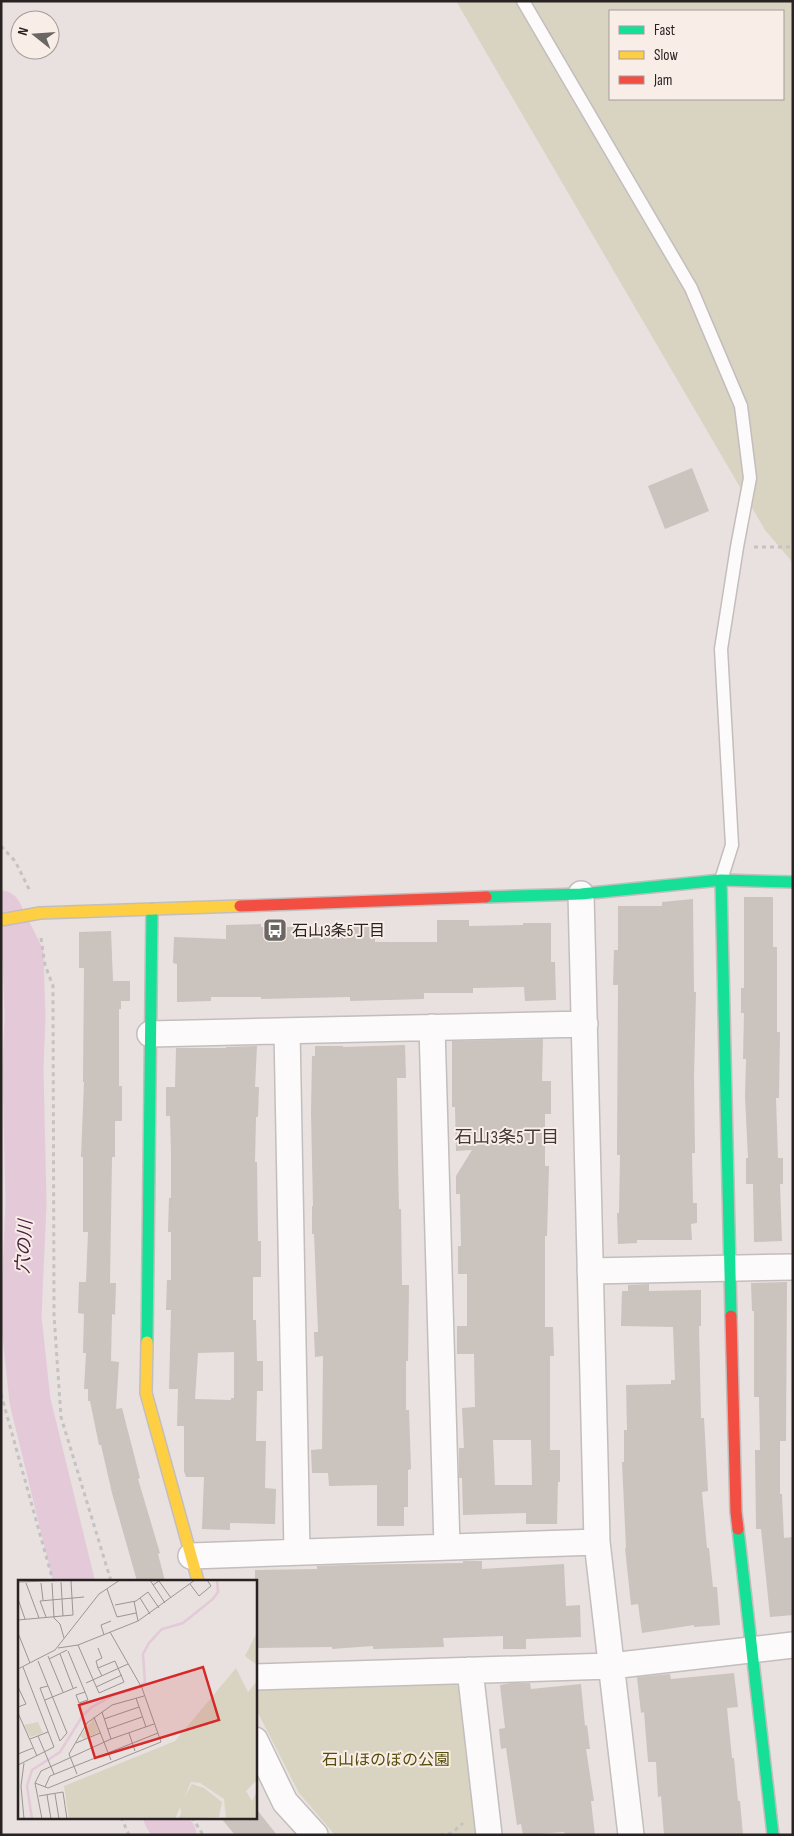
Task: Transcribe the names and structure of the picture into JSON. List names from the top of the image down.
{
  "districts": ["石山3条5丁目"],
  "water": ["穴の川"],
  "parks": ["石山ほのぼの公園"],
  "places": {
    "bus stop": ["石山3条5丁目"]
  },
  "legend": ["Fast", "Slow", "Jam"],
  "north": "left"
}
